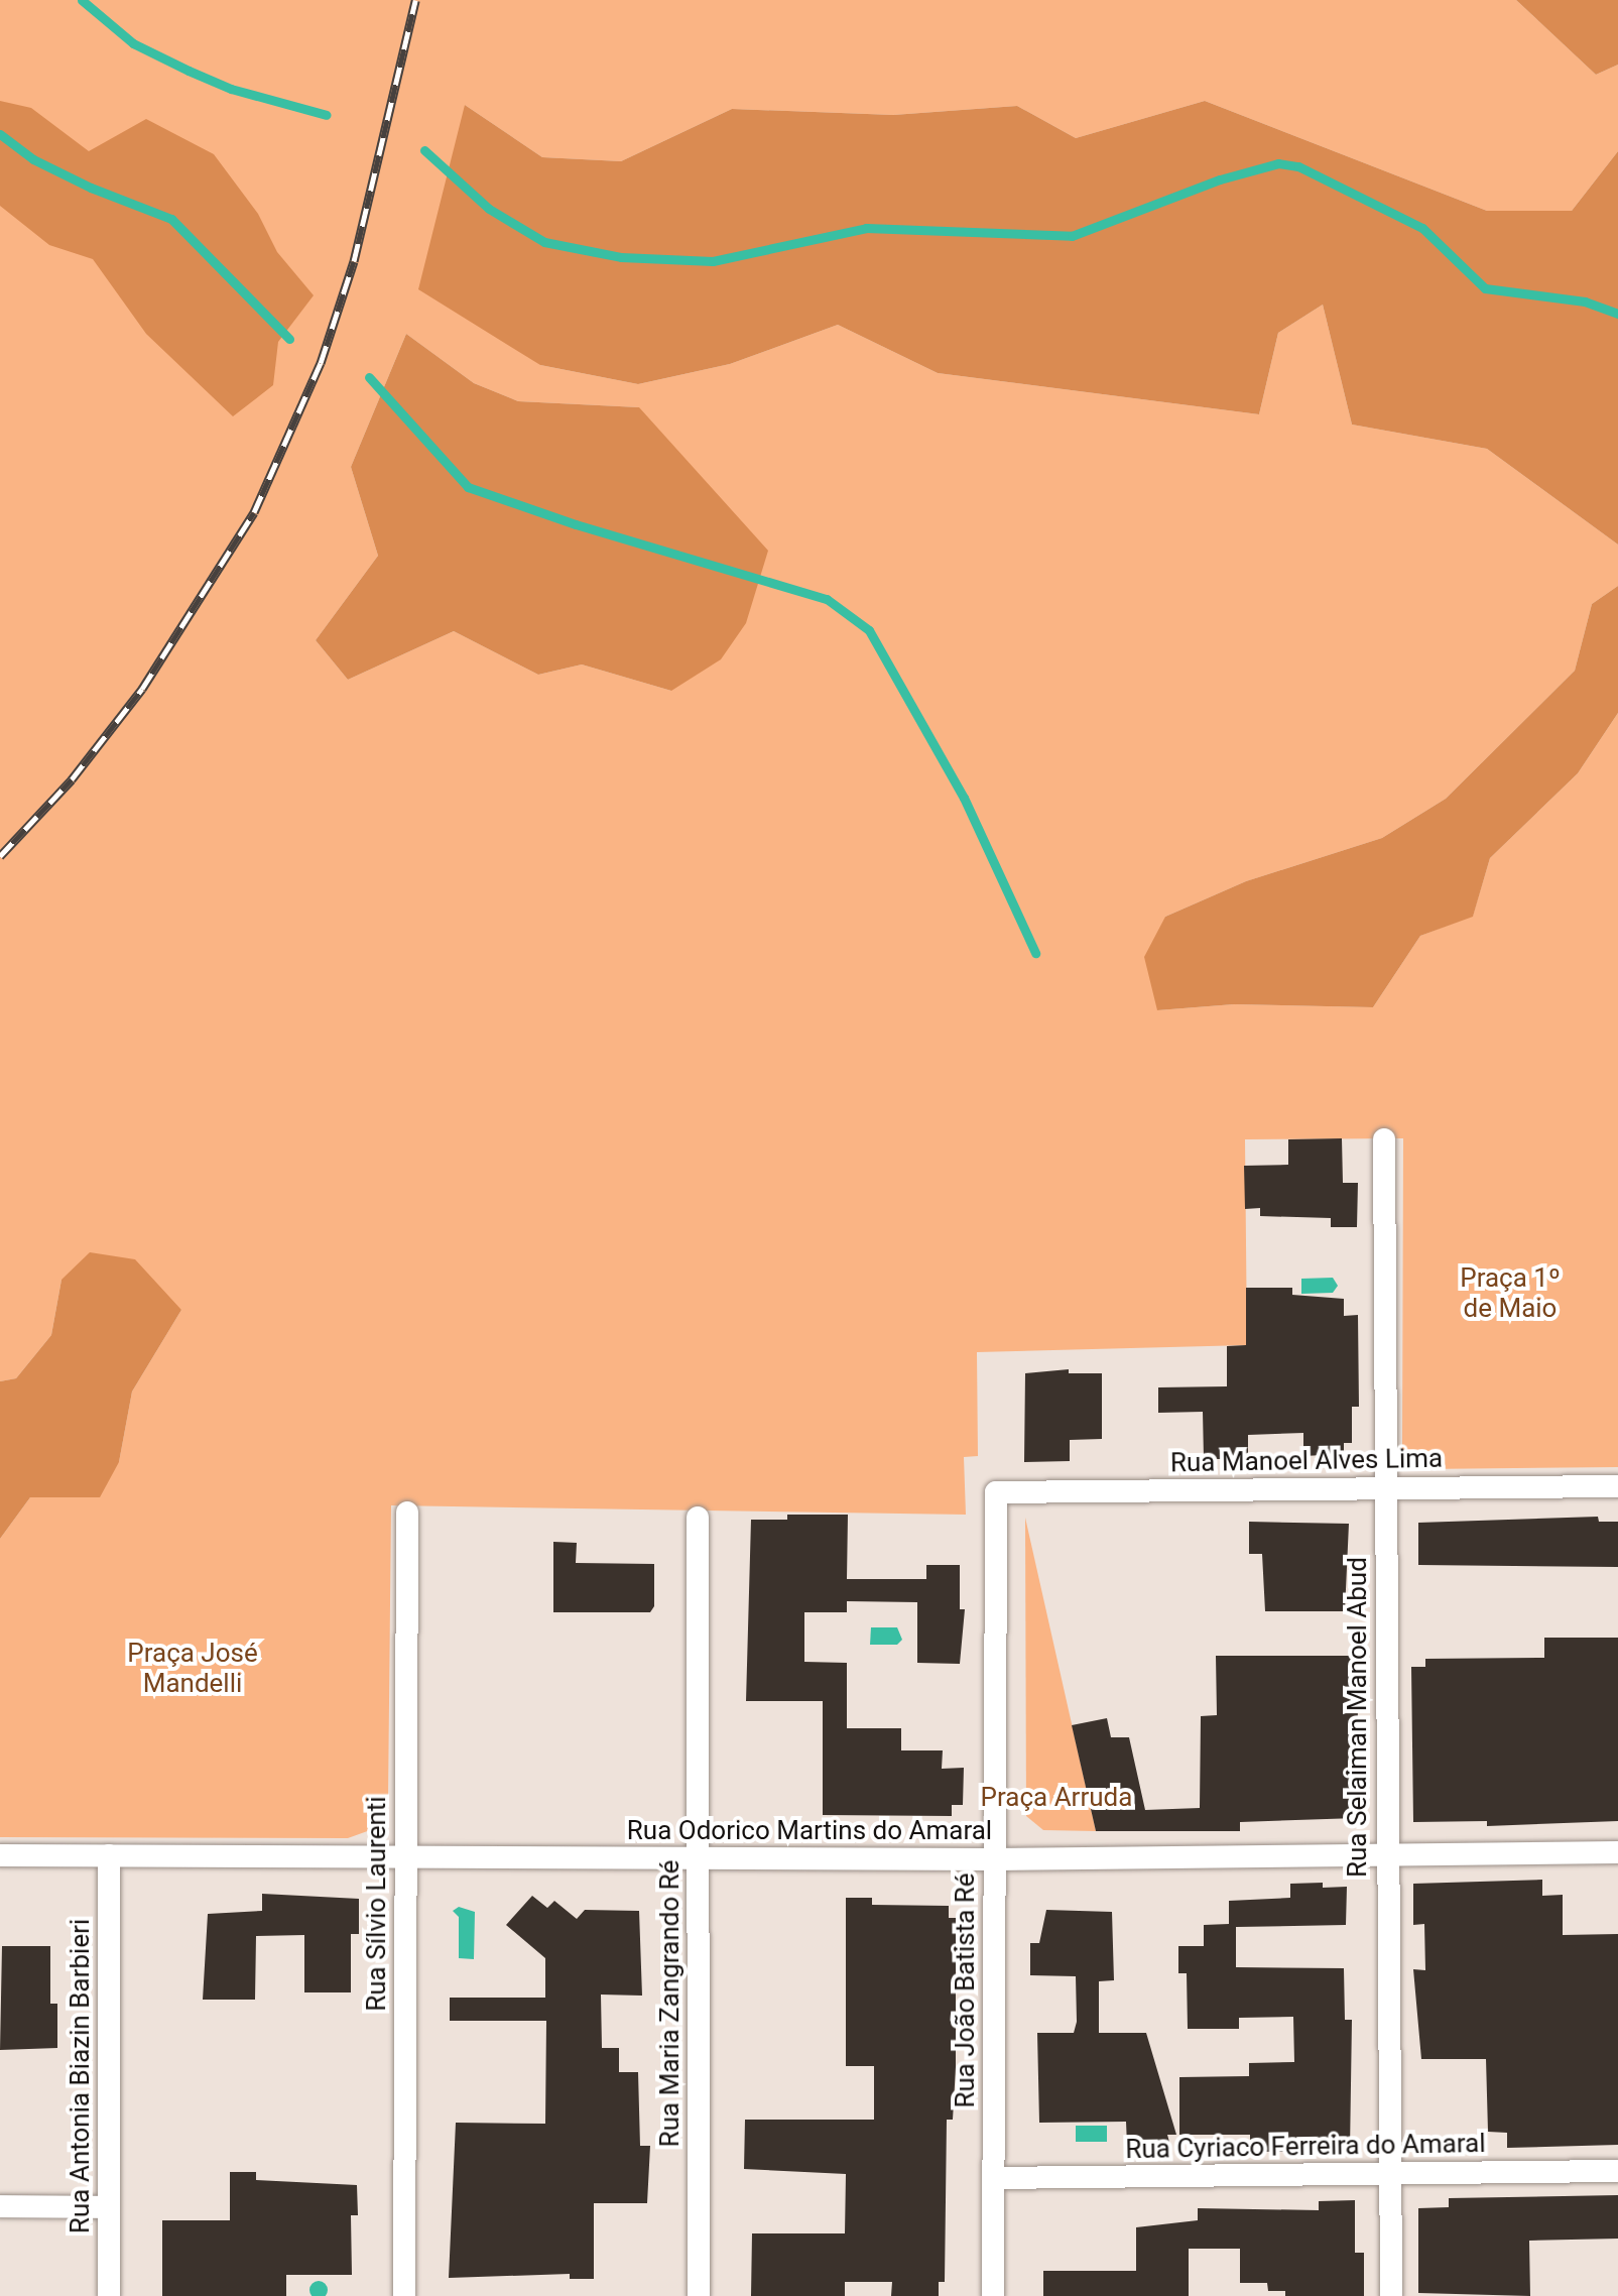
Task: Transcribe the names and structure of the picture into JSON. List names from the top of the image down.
{
  "streets": {
    "street": [
      "Rua Manoel Alves Lima",
      "Rua Selaiman Manoel Abud",
      "Rua Odorico Martins do Amaral",
      "Rua Sílvio Laurenti",
      "Rua João Batista Ré",
      "Rua Maria Zangrando Ré",
      "Rua Antonia Biazin Barbieri",
      "Rua Cyriaco Ferreira do Amaral"
    ]
  },
  "crossings": [
    ["Rua Manoel Alves Lima", "Rua Selaiman Manoel Abud"],
    ["Rua Manoel Alves Lima", "Rua João Batista Ré"],
    ["Rua Selaiman Manoel Abud", "Rua Odorico Martins do Amaral"],
    ["Rua Selaiman Manoel Abud", "Rua Cyriaco Ferreira do Amaral"],
    ["Rua Odorico Martins do Amaral", "Rua Sílvio Laurenti"],
    ["Rua Odorico Martins do Amaral", "Rua João Batista Ré"],
    ["Rua Odorico Martins do Amaral", "Rua Maria Zangrando Ré"],
    ["Rua Odorico Martins do Amaral", "Rua Antonia Biazin Barbieri"],
    ["Rua João Batista Ré", "Rua Cyriaco Ferreira do Amaral"]
  ],
  "parks": ["Praça 1º de Maio", "Praça José Mandelli", "Praça Arruda"]
}
